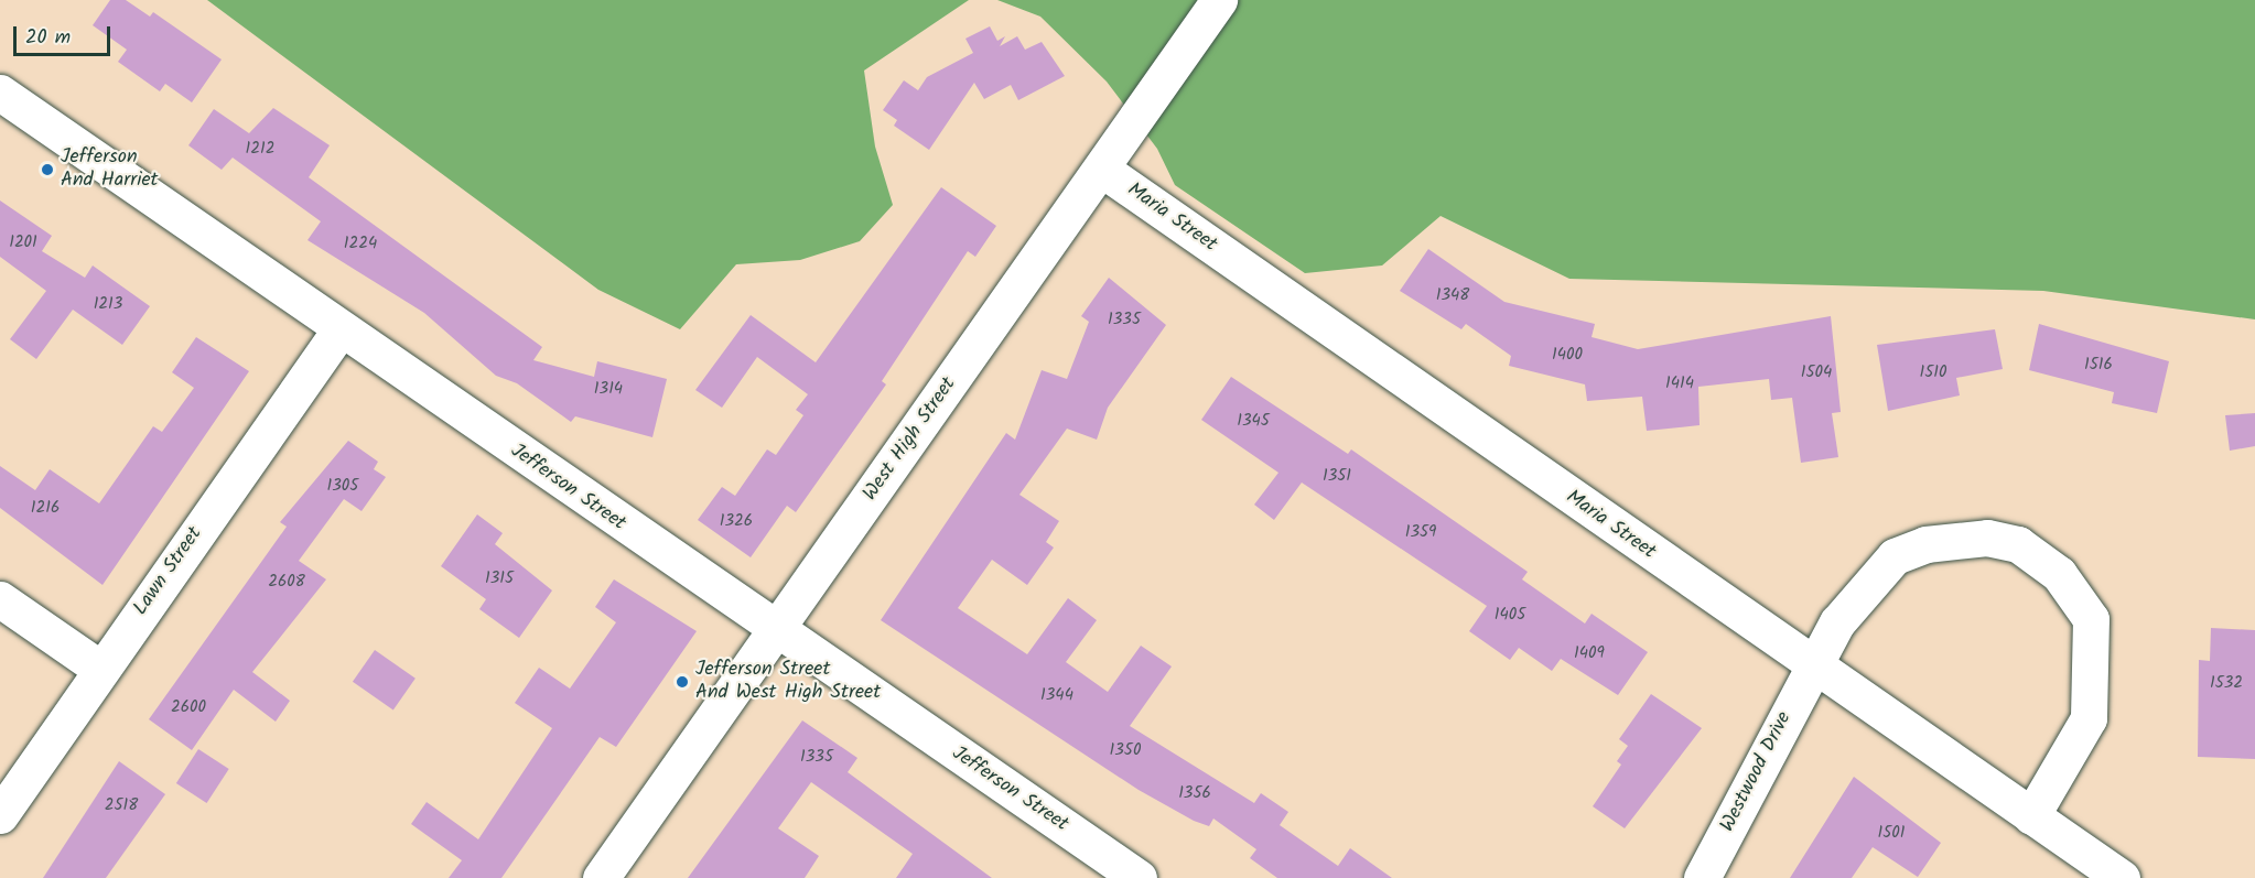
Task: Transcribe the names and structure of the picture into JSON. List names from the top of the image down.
{
  "streets": {
    "street": [
      "Maria Street",
      "West High Street",
      "Jefferson Street",
      "Lawn Street",
      "Westwood Drive"
    ]
  },
  "crossings": [
    ["Maria Street", "West High Street"],
    ["Maria Street", "Westwood Drive"],
    ["West High Street", "Jefferson Street"],
    ["Jefferson Street", "Lawn Street"]
  ],
  "places": ["Jefferson And Harriet", "Jefferson Street And West High Street"],
  "house_numbers": [
    "1212",
    "1201",
    "1224",
    "1348",
    "1213",
    "1335",
    "1400",
    "1516",
    "1504",
    "1510",
    "1414",
    "1314",
    "1345",
    "1351",
    "1305",
    "1216",
    "1326",
    "1359",
    "1315",
    "2608",
    "1405",
    "1409",
    "1532",
    "1344",
    "2600",
    "1350",
    "1335",
    "1356",
    "2518",
    "1501"
  ],
  "scale_bar": "20 m"
}
